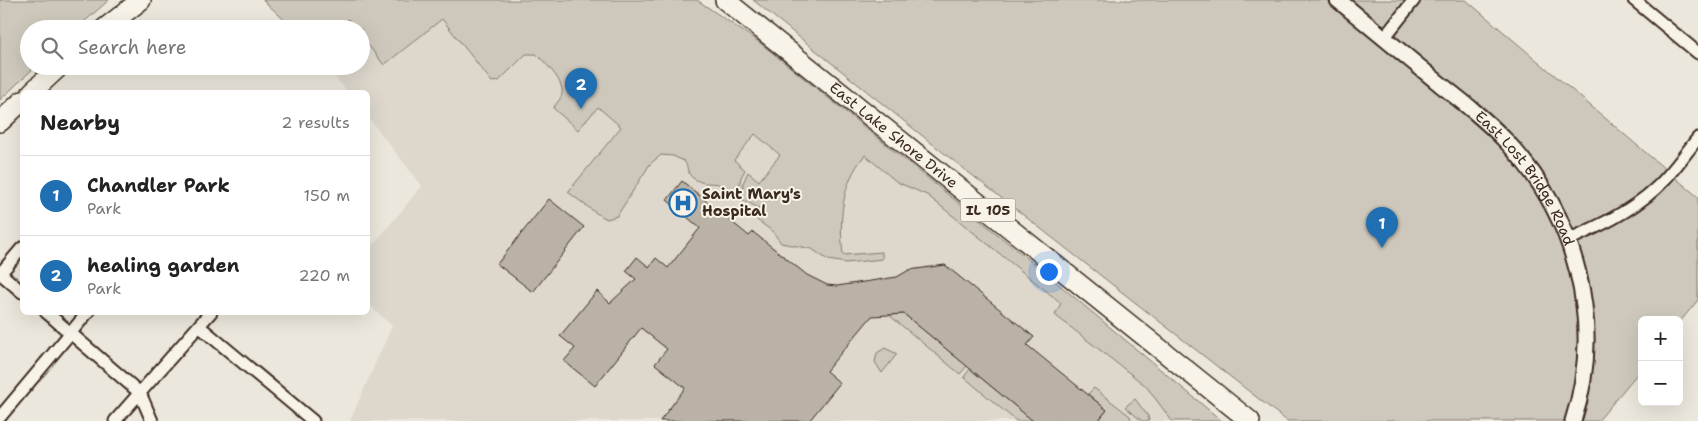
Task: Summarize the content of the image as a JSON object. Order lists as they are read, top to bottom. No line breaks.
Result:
{"streets":{"main road":["East Lake Shore Drive","IL 105"],"street":["East Lost Bridge Road"]},"places":{"hospital":["Saint Mary's Hospital"]},"page":{"search":"Search here","pins":["2","1"],"heading":["Nearby","2 results"],"list":[{"mark":"1","name":"Chandler Park","note":"Park","value":"150 m"},{"mark":"2","name":"healing garden","note":"Park","value":"220 m"}],"map_buttons":["+","−"]}}
